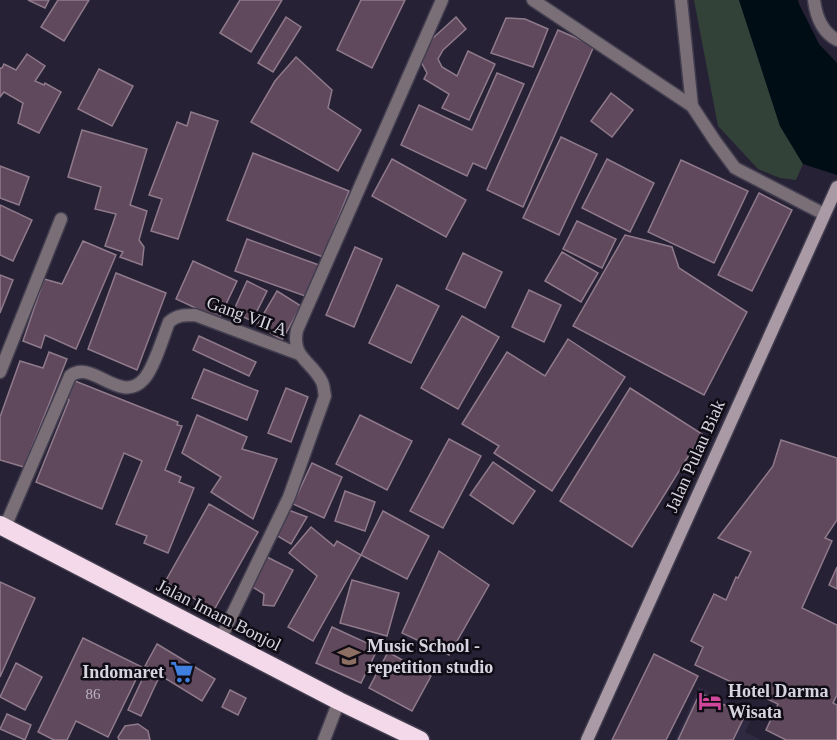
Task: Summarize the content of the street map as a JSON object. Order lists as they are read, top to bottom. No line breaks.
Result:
{"streets":{"highway":["Jalan Imam Bonjol"],"street":["Gang VII A","Jalan Pulau Biak"]},"crossings":[["Gang VII A","Jalan Imam Bonjol"]],"places":{"school or university":["Music School - repetition studio"],"supermarket":["Indomaret"],"hotel":["Hotel Darma Wisata"]},"house_numbers":["86"]}
